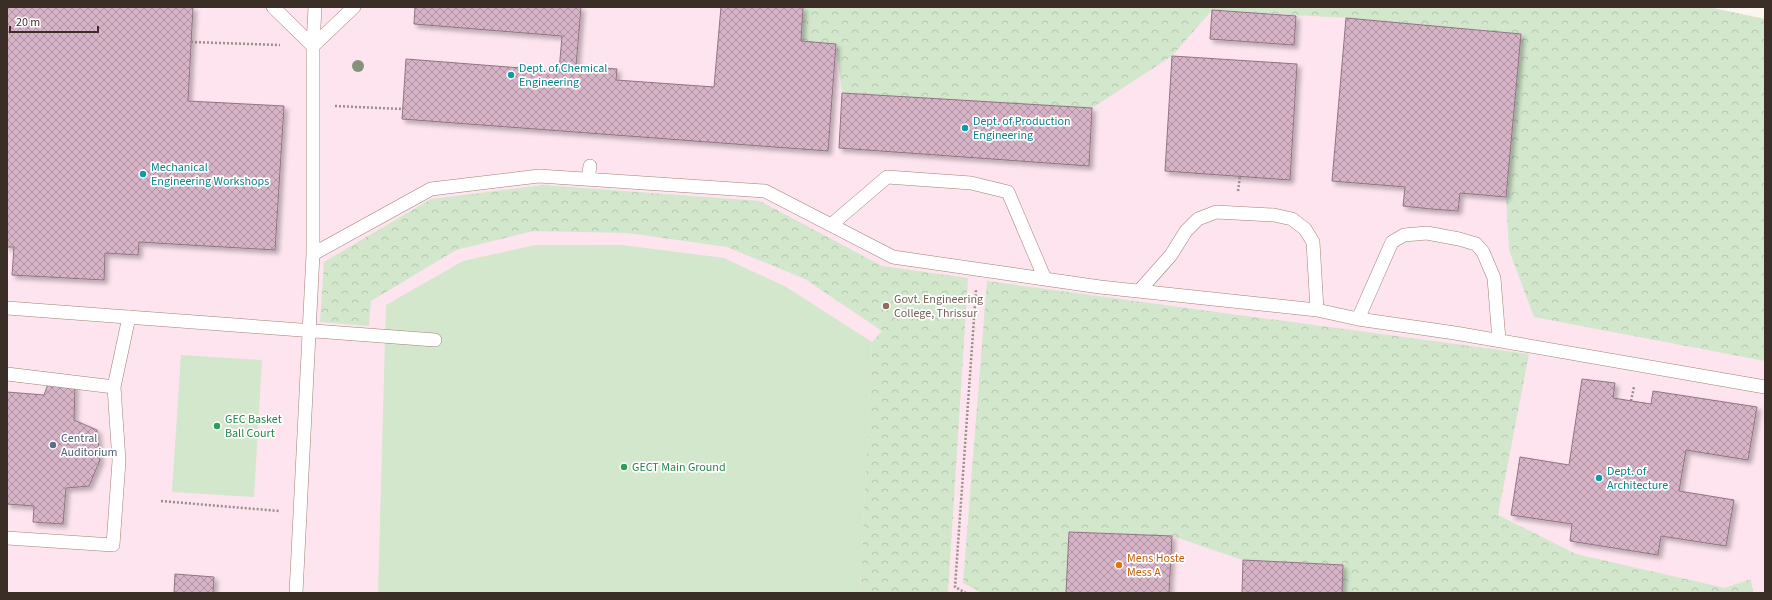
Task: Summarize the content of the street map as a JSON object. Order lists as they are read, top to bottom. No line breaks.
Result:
{"places":["Dept. of Chemical Engineering","Dept. of Production Engineering","Mechanical Engineering Workshops","Govt. Engineering College, Thrissur","GEC Basket Ball Court","Central Auditorium","GECT Main Ground","Dept. of Architecture","Mens Hoste Mess A"],"scale_bar":"20 m"}
